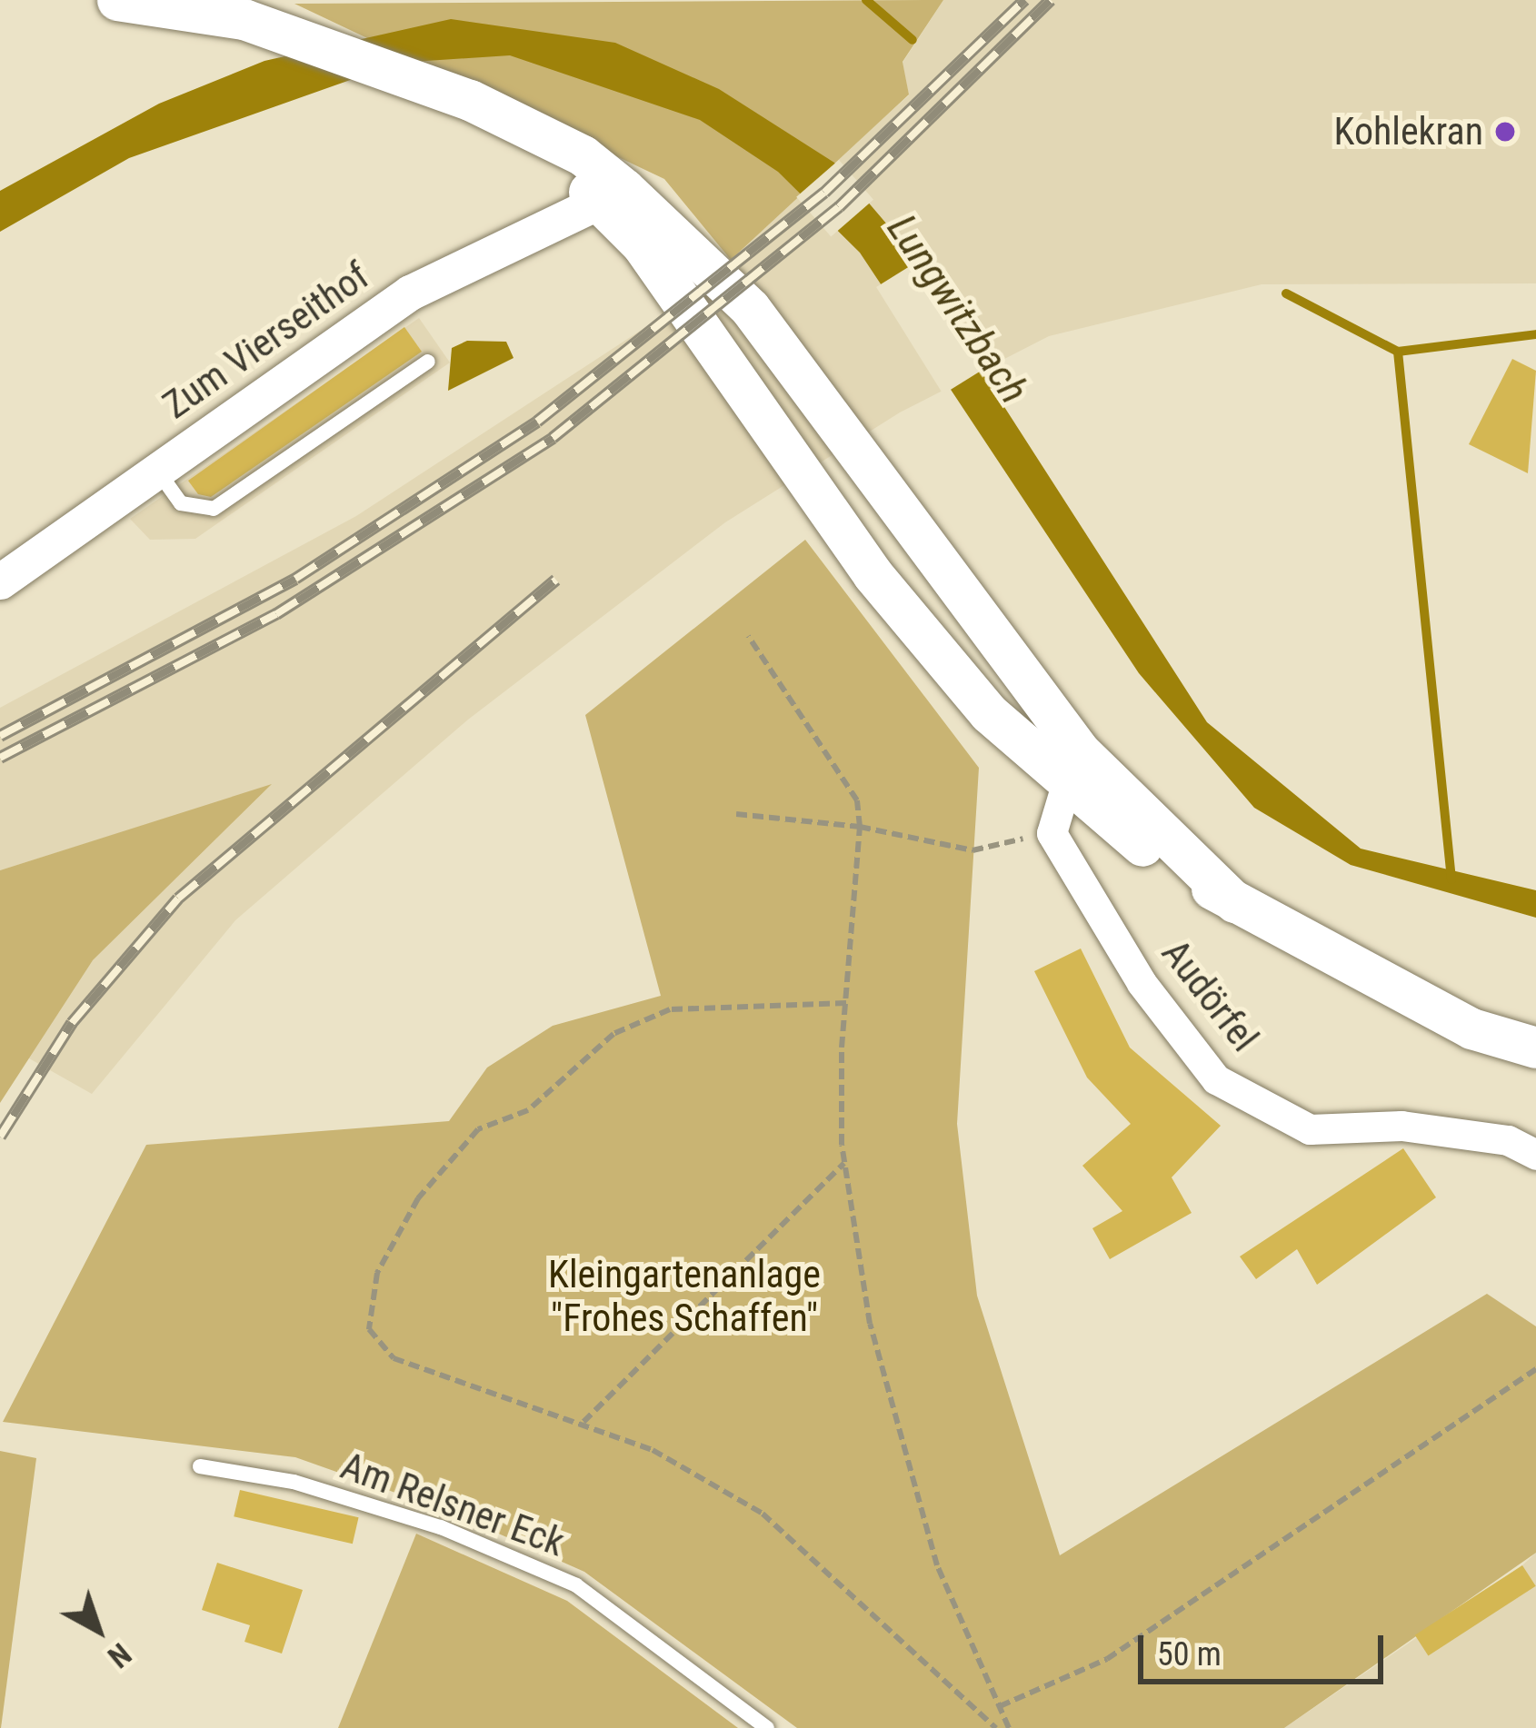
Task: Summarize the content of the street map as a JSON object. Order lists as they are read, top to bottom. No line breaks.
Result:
{"streets":{"street":["Zum Vierseithof","Audörfel"],"lane":["Am Relsner Eck"]},"water":["Lungwitzbach"],"parks":["Kleingartenanlage \"Frohes Schaffen\""],"places":["Kohlekran"],"scale_bar":"50 m","north":"bottom right"}
